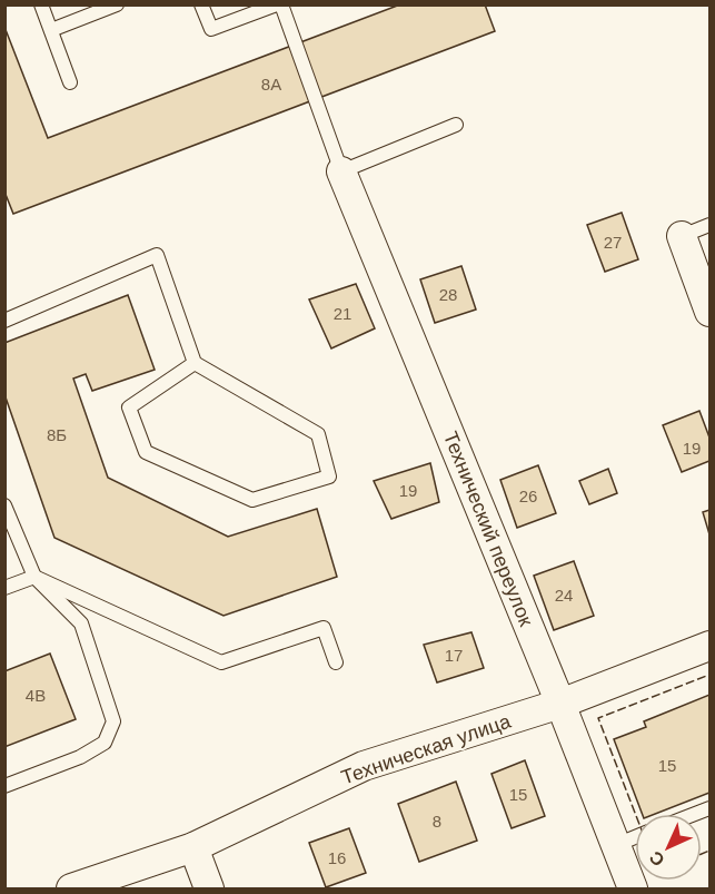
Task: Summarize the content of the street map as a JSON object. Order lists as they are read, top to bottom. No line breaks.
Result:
{"streets":{"street":["Технический переулок","Техническая улица"]},"crossings":[["Технический переулок","Техническая улица"]],"house_numbers":["8А","27","28","21","8Б","19","19","26","24","17","4В","15","15","8","16"],"north":"bottom left"}
